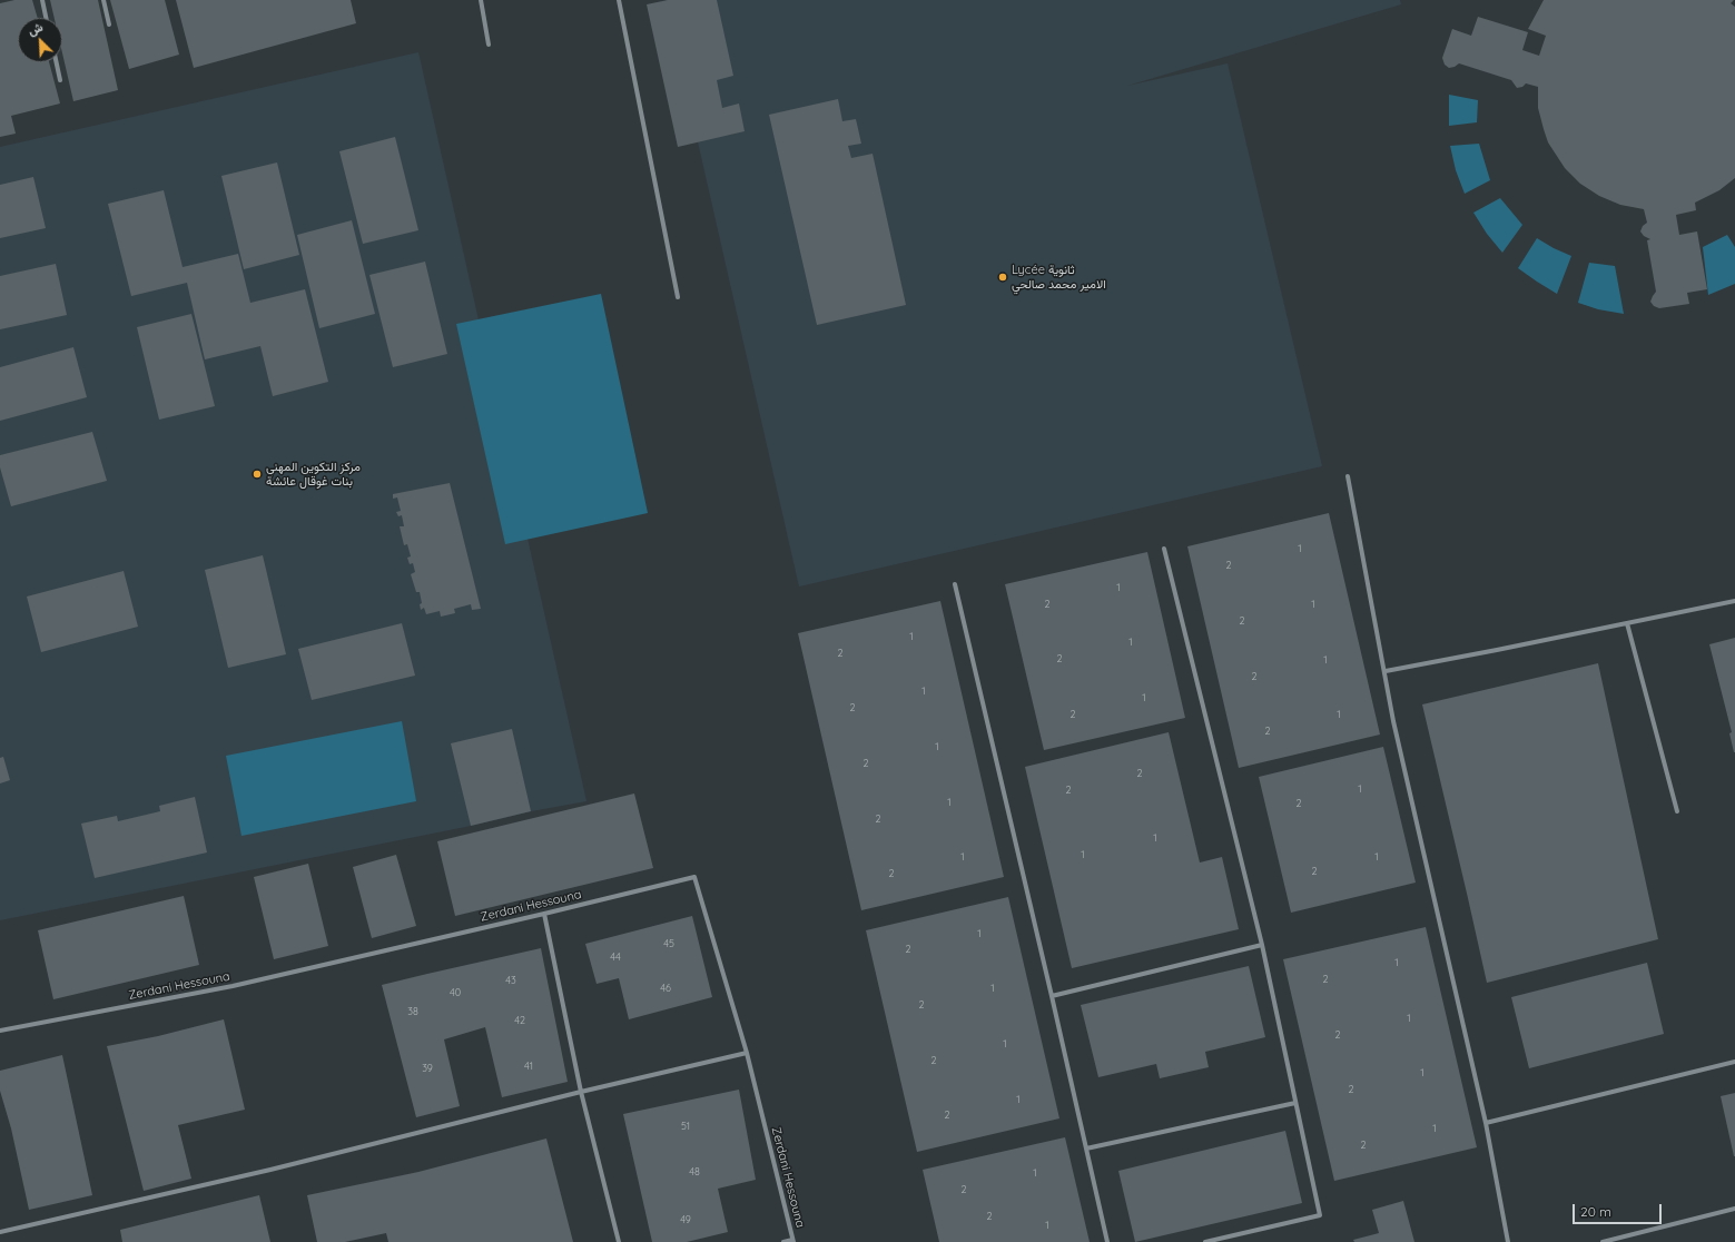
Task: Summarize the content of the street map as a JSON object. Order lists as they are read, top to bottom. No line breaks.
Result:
{"streets":{"street":["Zerdani Hessouna"]},"places":["Lycée ثانوية الامير محمد صالحي","مركز التكوين المهني بنات غوقال عائشة"],"house_numbers":["1","2","1","2","1","2","1","1","2","2","1","2","1","1","2","2","1","2","1","2","2","1","2","1","2","2","1","1","1","1","2","2","1","45","2","44","1","2","43","46","1","40","2","38","1","42","2","1","2","41","39","1","2","1","2","51","1","2","48","1","2","2","49","1"],"scale_bar":"20 m","north":"top left"}
